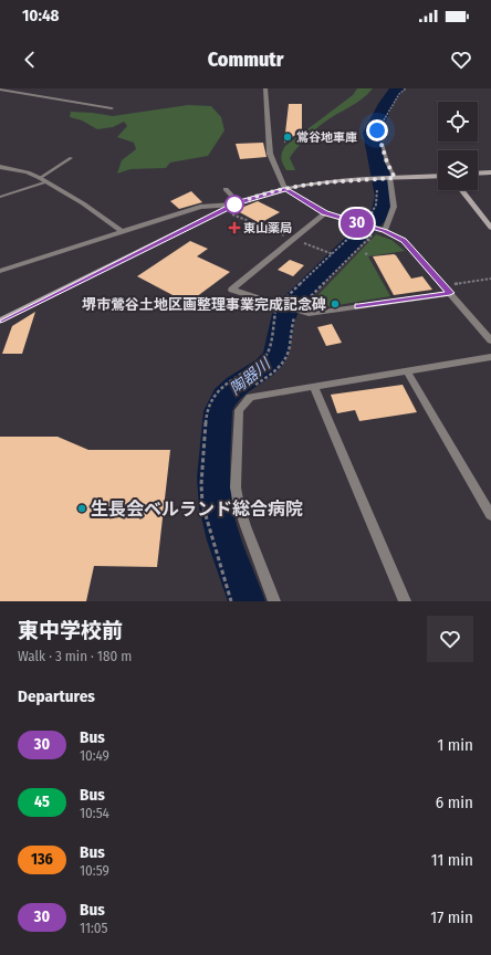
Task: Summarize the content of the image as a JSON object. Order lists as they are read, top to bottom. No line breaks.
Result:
{"water":["陶器川"],"places":{"other":["鴬谷地車庫","堺市鶯谷土地区画整理事業完成記念碑","生長会ベルランド総合病院"],"health":["東山薬局"]},"lines":["bus line 30"],"page":{"status":"10:48","header":"Commutr","on_map":"30","heading":[["東中学校前","Walk · 3 min · 180 m"],"Departures"],"list":[{"mark":"30","name":"Bus","note":"10:49","value":"1 min"},{"mark":"45","name":"Bus","note":"10:54","value":"6 min"},{"mark":"136","name":"Bus","note":"10:59","value":"11 min"},{"mark":"30","name":"Bus","note":"11:05","value":"17 min"}]}}
